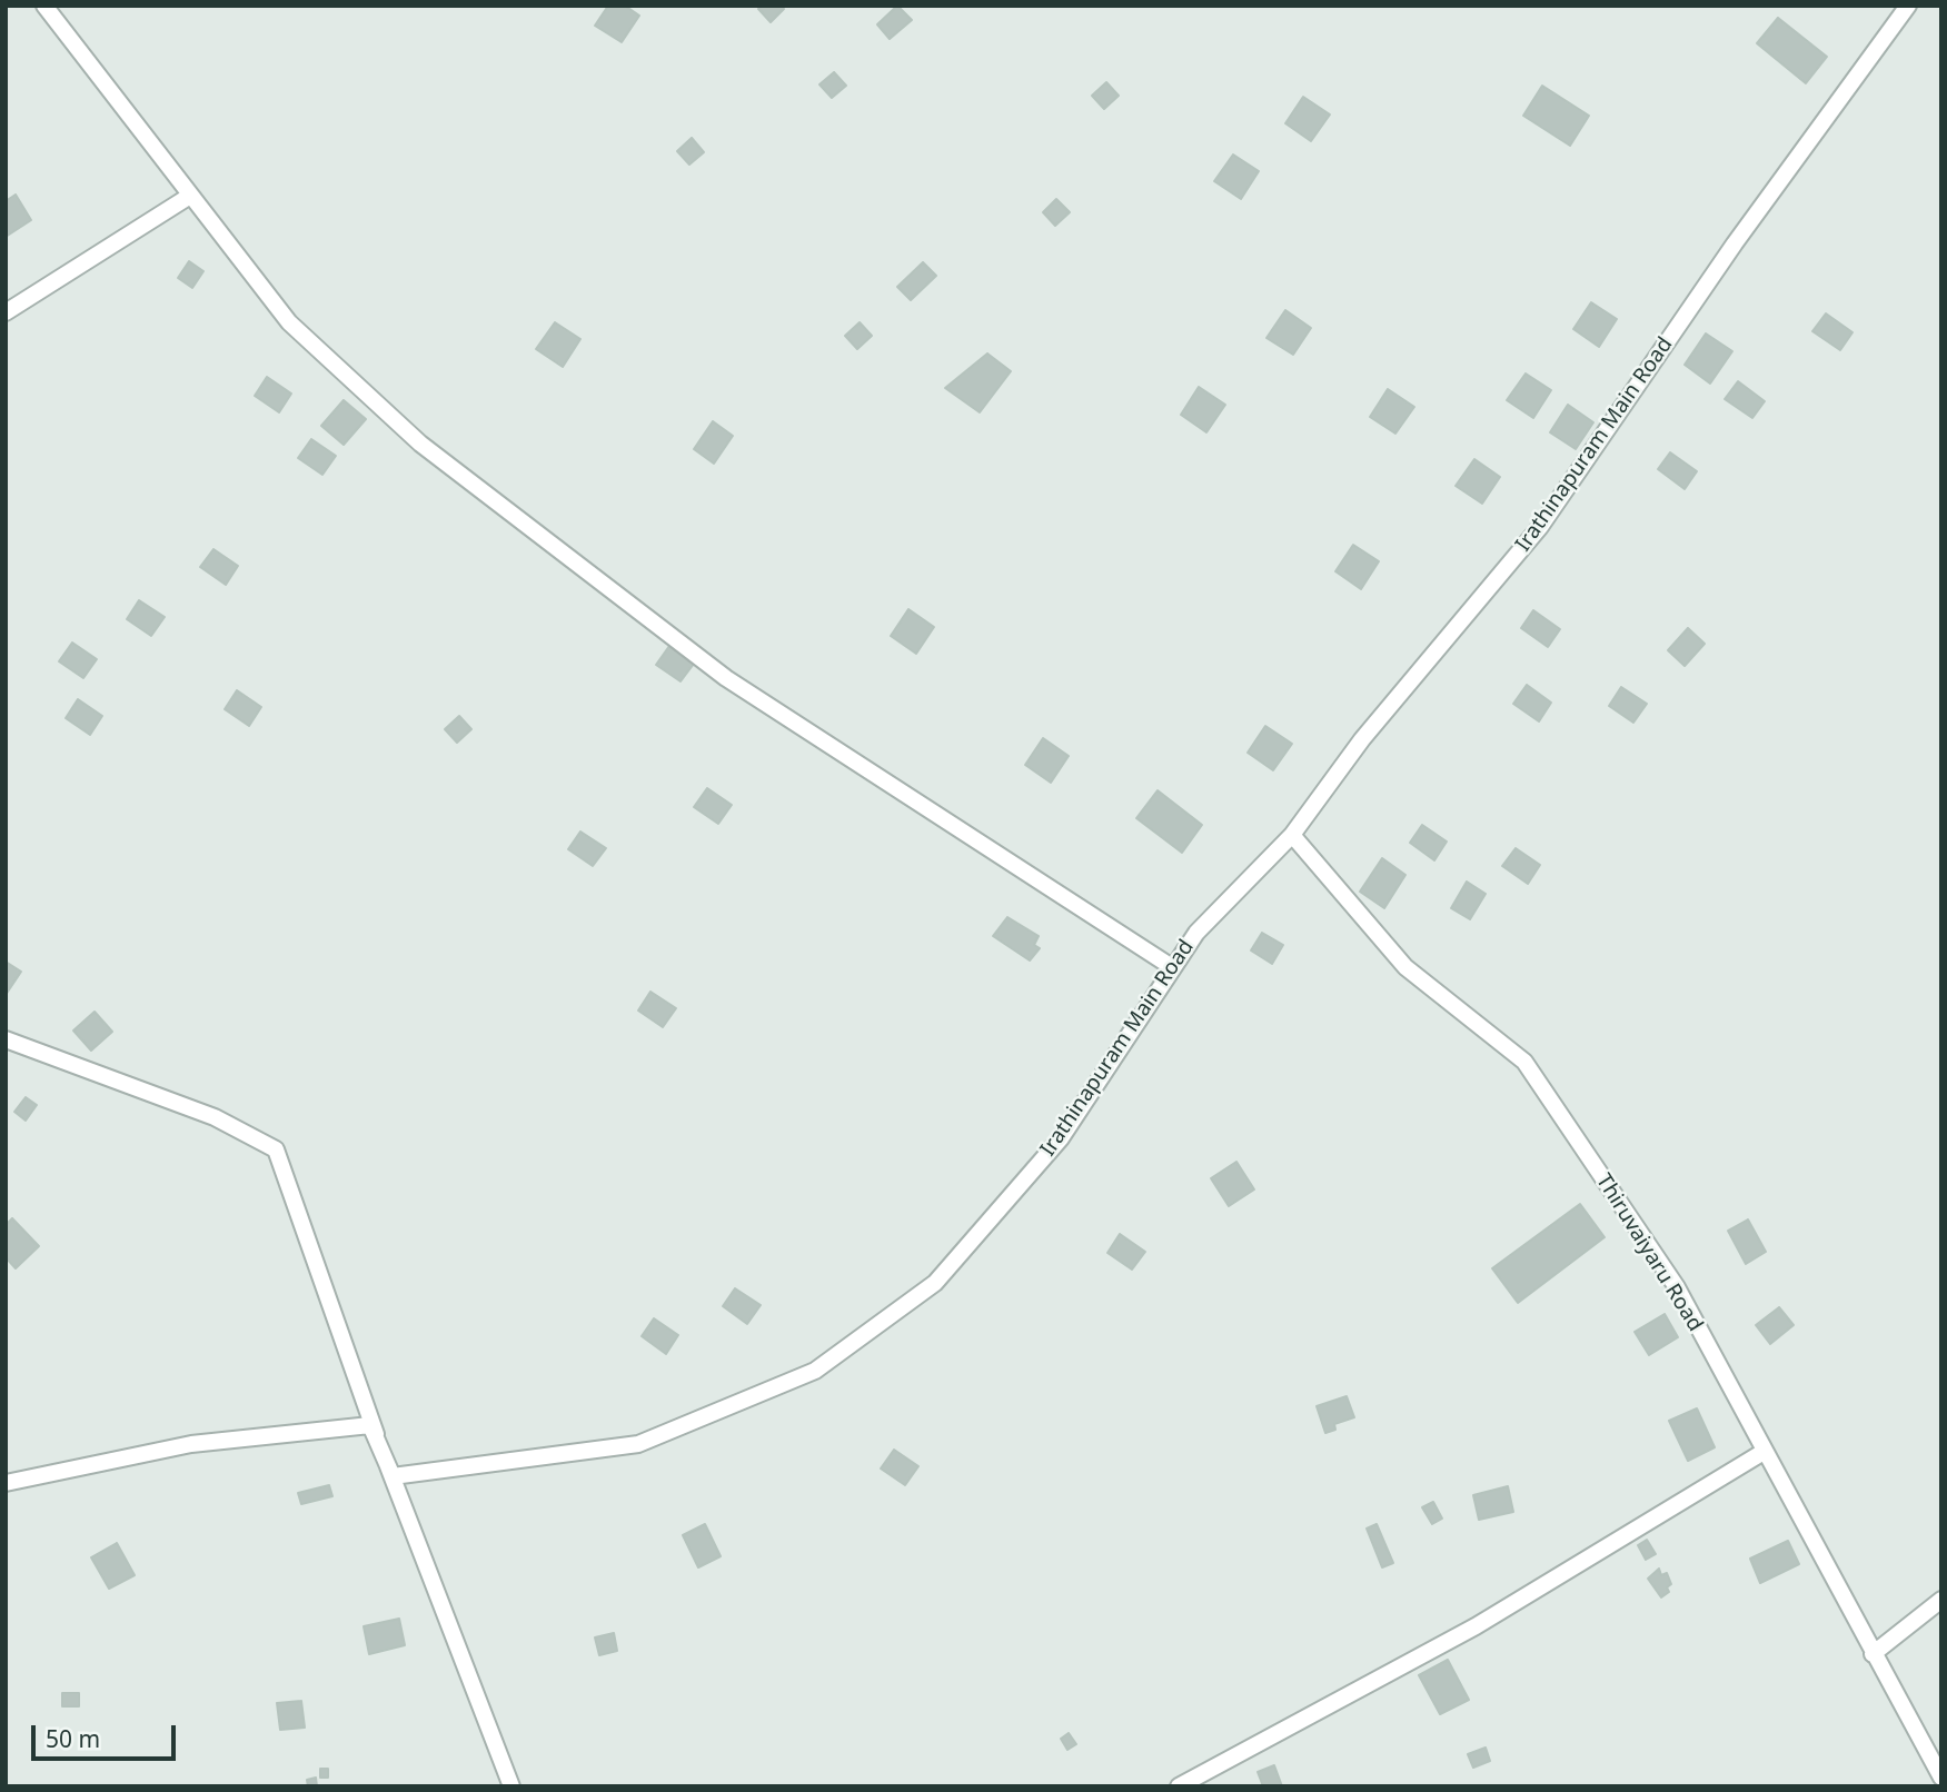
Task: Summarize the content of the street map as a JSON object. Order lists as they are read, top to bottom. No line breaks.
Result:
{"streets":{"street":["Irathinapuram Main Road","Thiruvaiyaru Road"]},"crossings":[["Irathinapuram Main Road","Thiruvaiyaru Road"]],"scale_bar":"50 m"}
